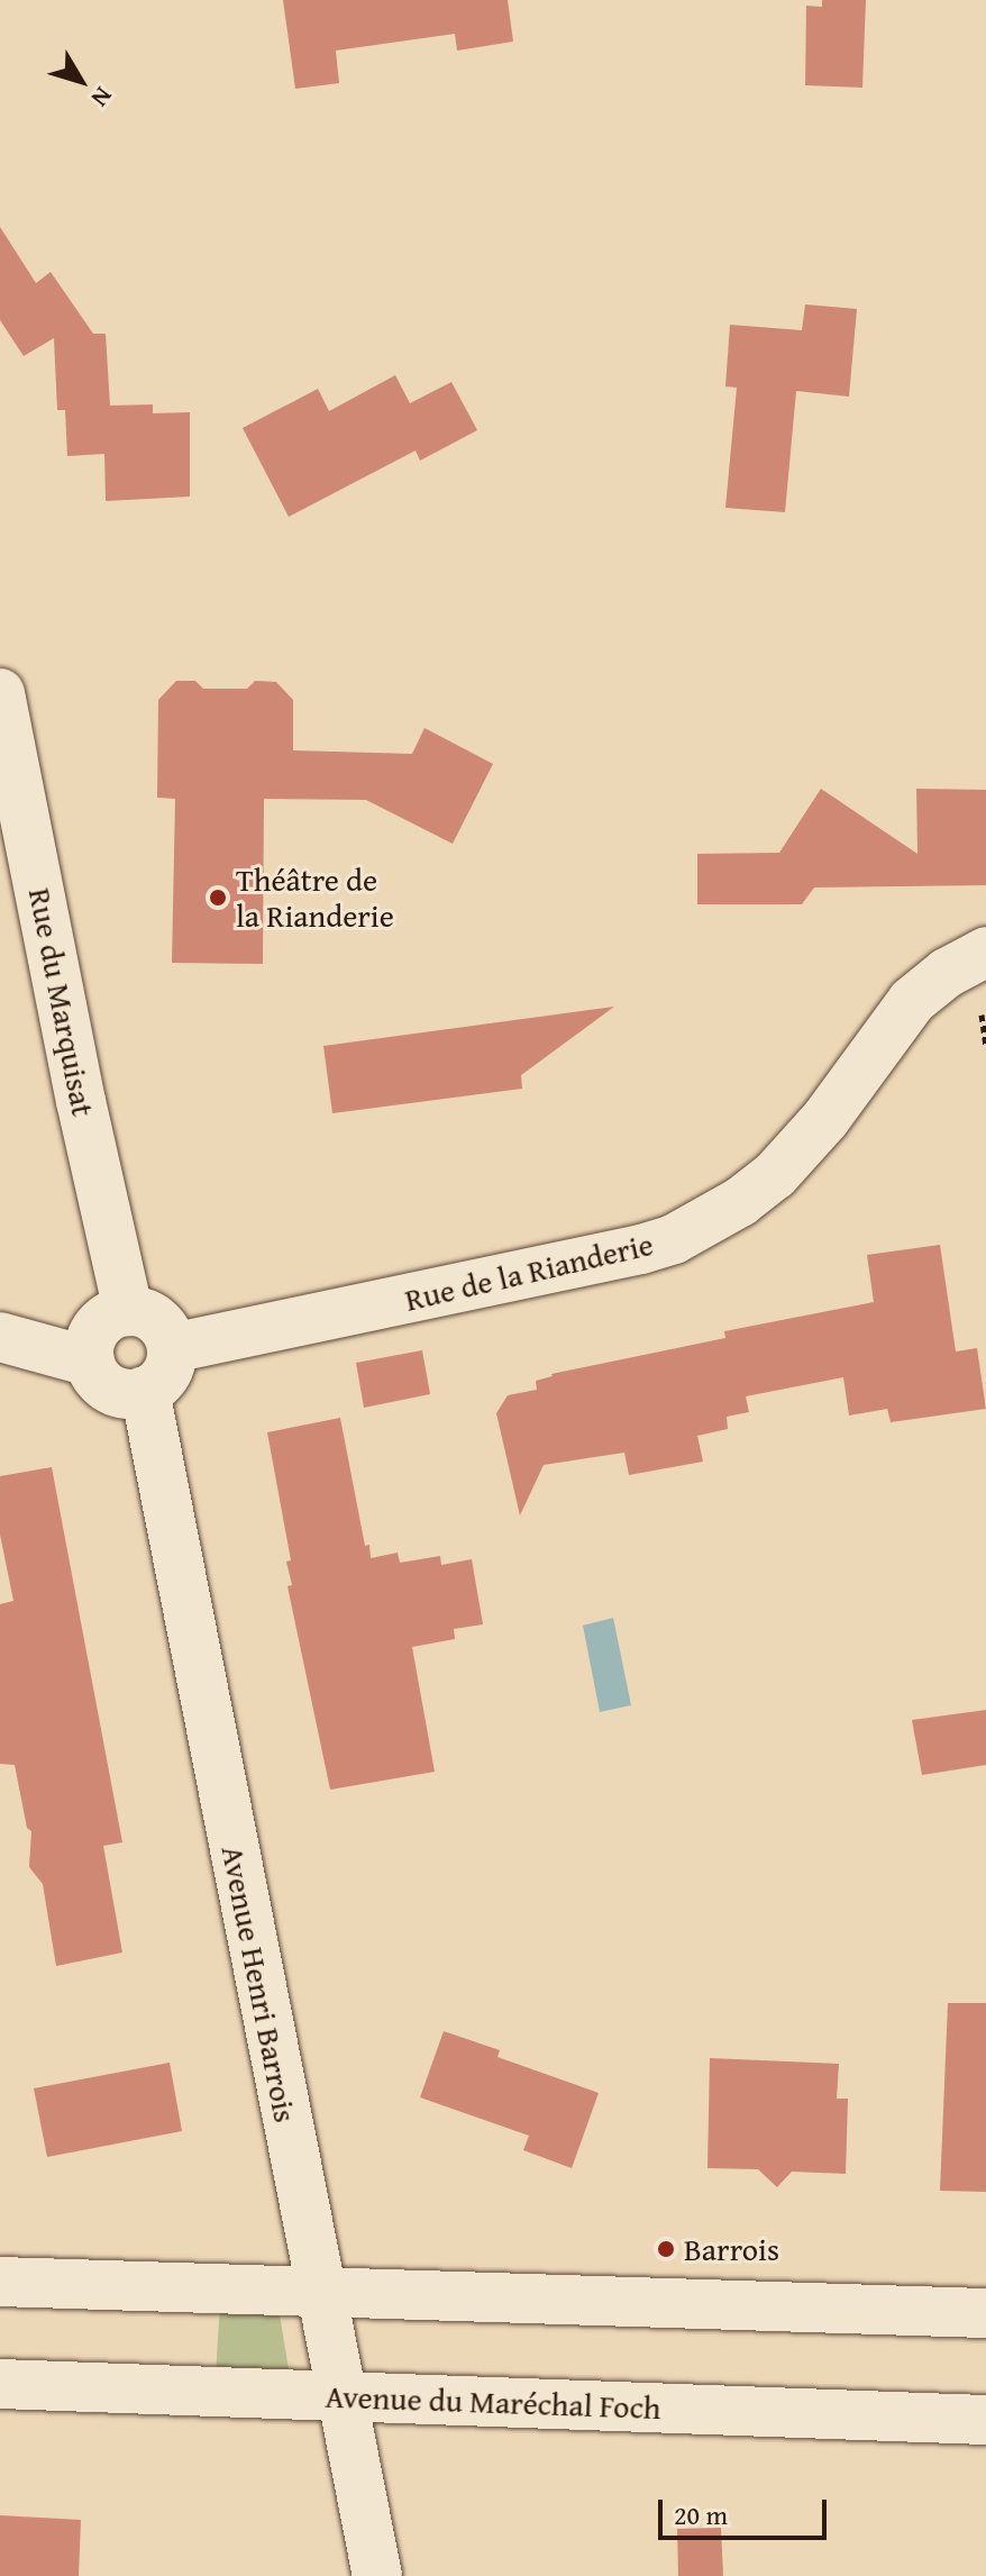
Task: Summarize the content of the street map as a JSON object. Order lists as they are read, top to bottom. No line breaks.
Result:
{"streets":{"street":["Rue du Marquisat","Rue de la Rianderie","Avenue Henri Barrois","Avenue du Maréchal Foch"]},"crossings":[["Rue du Marquisat","Rue de la Rianderie"],["Rue du Marquisat","Avenue Henri Barrois"],["Rue de la Rianderie","Avenue Henri Barrois"],["Avenue Henri Barrois","Avenue du Maréchal Foch"]],"places":["Théâtre de la Rianderie","Barrois"],"scale_bar":"20 m","north":"bottom right"}
